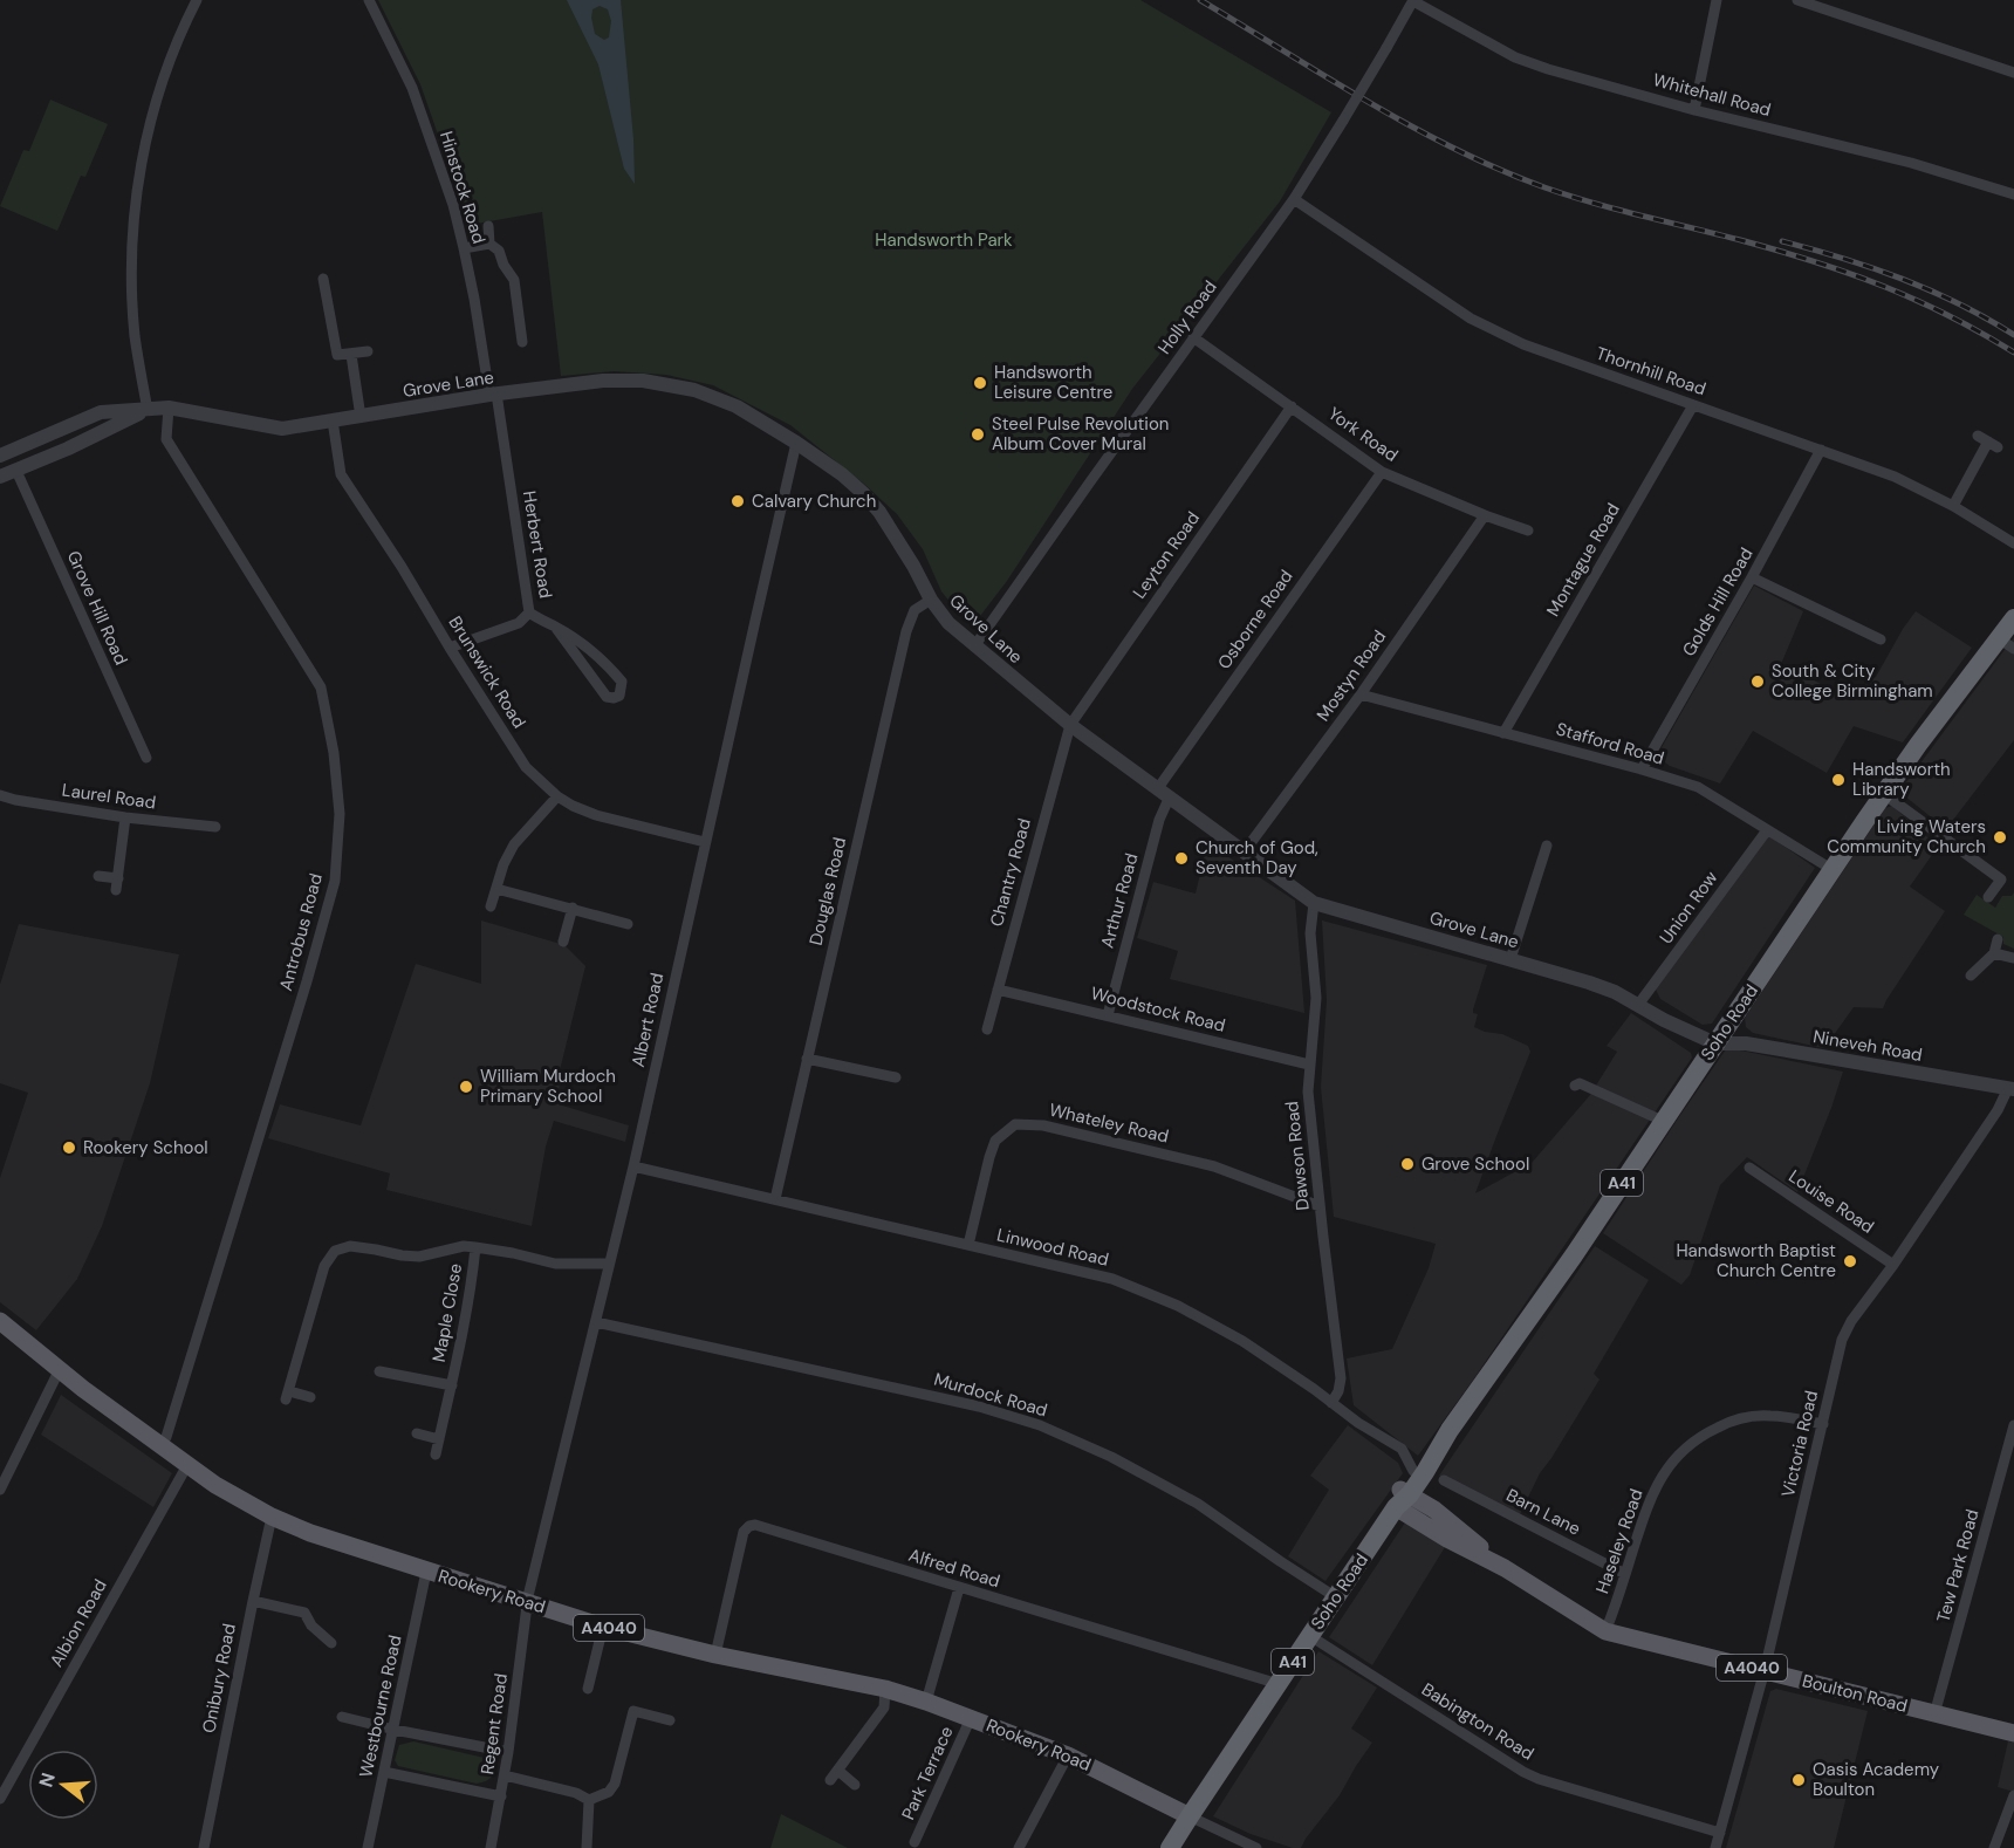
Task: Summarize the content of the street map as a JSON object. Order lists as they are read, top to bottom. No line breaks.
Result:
{"streets":{"highway":["Soho Road","A41"],"main road":["Rookery Road","A4040","Boulton Road"],"street":["Whitehall Road","Hinstock Road","Holly Road","Thornhill Road","Grove Lane","York Road","Herbert Road","Leyton Road","Montague Road","Golds Hill Road","Grove Hill Road","Osborne Road","Brunswick Road","Mostyn Road","Stafford Road","Laurel Road","Chantry Road","Douglas Road","Arthur Road","Union Row","Antrobus Road","Woodstock Road","Albert Road","Nineveh Road","Whateley Road","Dawson Road","Louise Road","Linwood Road","Maple Close","Murdock Road","Victoria Road","Barn Lane","Haseley Road","Tew Park Road","Alfred Road","Albion Road","Onibury Road","Westbourne Road","Babington Road","Regent Road","Park Terrace"]},"crossings":[["Whitehall Road","Holly Road"],["Hinstock Road","Grove Lane"],["Hinstock Road","Herbert Road"],["Holly Road","Thornhill Road"],["Holly Road","Grove Lane"],["Holly Road","York Road"],["Thornhill Road","Montague Road"],["Thornhill Road","Golds Hill Road"],["Grove Lane","Herbert Road"],["Grove Lane","Leyton Road"],["Grove Lane","Grove Hill Road"],["Grove Lane","Osborne Road"],["Grove Lane","Brunswick Road"],["Grove Lane","Mostyn Road"],["Grove Lane","Chantry Road"],["Grove Lane","Douglas Road"],["Grove Lane","Arthur Road"],["Grove Lane","Union Row"],["Grove Lane","Antrobus Road"],["Grove Lane","Albert Road"],["Grove Lane","Soho Road"],["Grove Lane","Nineveh Road"],["Grove Lane","Dawson Road"],["York Road","Leyton Road"],["York Road","Osborne Road"],["York Road","Mostyn Road"],["Herbert Road","Brunswick Road"],["Leyton Road","Chantry Road"],["Montague Road","Stafford Road"],["Golds Hill Road","Stafford Road"],["Osborne Road","Arthur Road"],["Brunswick Road","Albert Road"],["Mostyn Road","Stafford Road"],["Stafford Road","Union Row"],["Stafford Road","Soho Road"],["Chantry Road","Woodstock Road"],["Douglas Road","Linwood Road"],["Arthur Road","Woodstock Road"],["Antrobus Road","Rookery Road"],["Woodstock Road","Dawson Road"],["Albert Road","Linwood Road"],["Albert Road","Murdock Road"],["Albert Road","Rookery Road"],["Albert Road","Regent Road"],["Soho Road","Nineveh Road"],["Soho Road","A41"],["Soho Road","Linwood Road"],["Soho Road","Murdock Road"],["Soho Road","Alfred Road"],["Soho Road","Rookery Road"],["Soho Road","Boulton Road"],["Soho Road","Babington Road"],["Nineveh Road","Victoria Road"],["Whateley Road","Dawson Road"],["Whateley Road","Linwood Road"],["Dawson Road","Linwood Road"],["A41","Rookery Road"],["Louise Road","Victoria Road"],["Victoria Road","Haseley Road"],["Victoria Road","Boulton Road"],["Victoria Road","Babington Road"],["Barn Lane","Haseley Road"],["Haseley Road","Boulton Road"],["Tew Park Road","Boulton Road"],["Alfred Road","Rookery Road"],["Rookery Road","Albion Road"],["Rookery Road","Onibury Road"],["Rookery Road","Westbourne Road"],["Rookery Road","Regent Road"],["Rookery Road","Park Terrace"]],"parks":["Handsworth Park"],"places":["Handsworth Leisure Centre","Steel Pulse Revolution Album Cover Mural","Calvary Church","South & City College Birmingham","Handsworth Library","Living Waters Community Church","Church of God, Seventh Day","William Murdoch Primary School","Rookery School","Grove School","Handsworth Baptist Church Centre","Oasis Academy Boulton"],"north":"left"}
